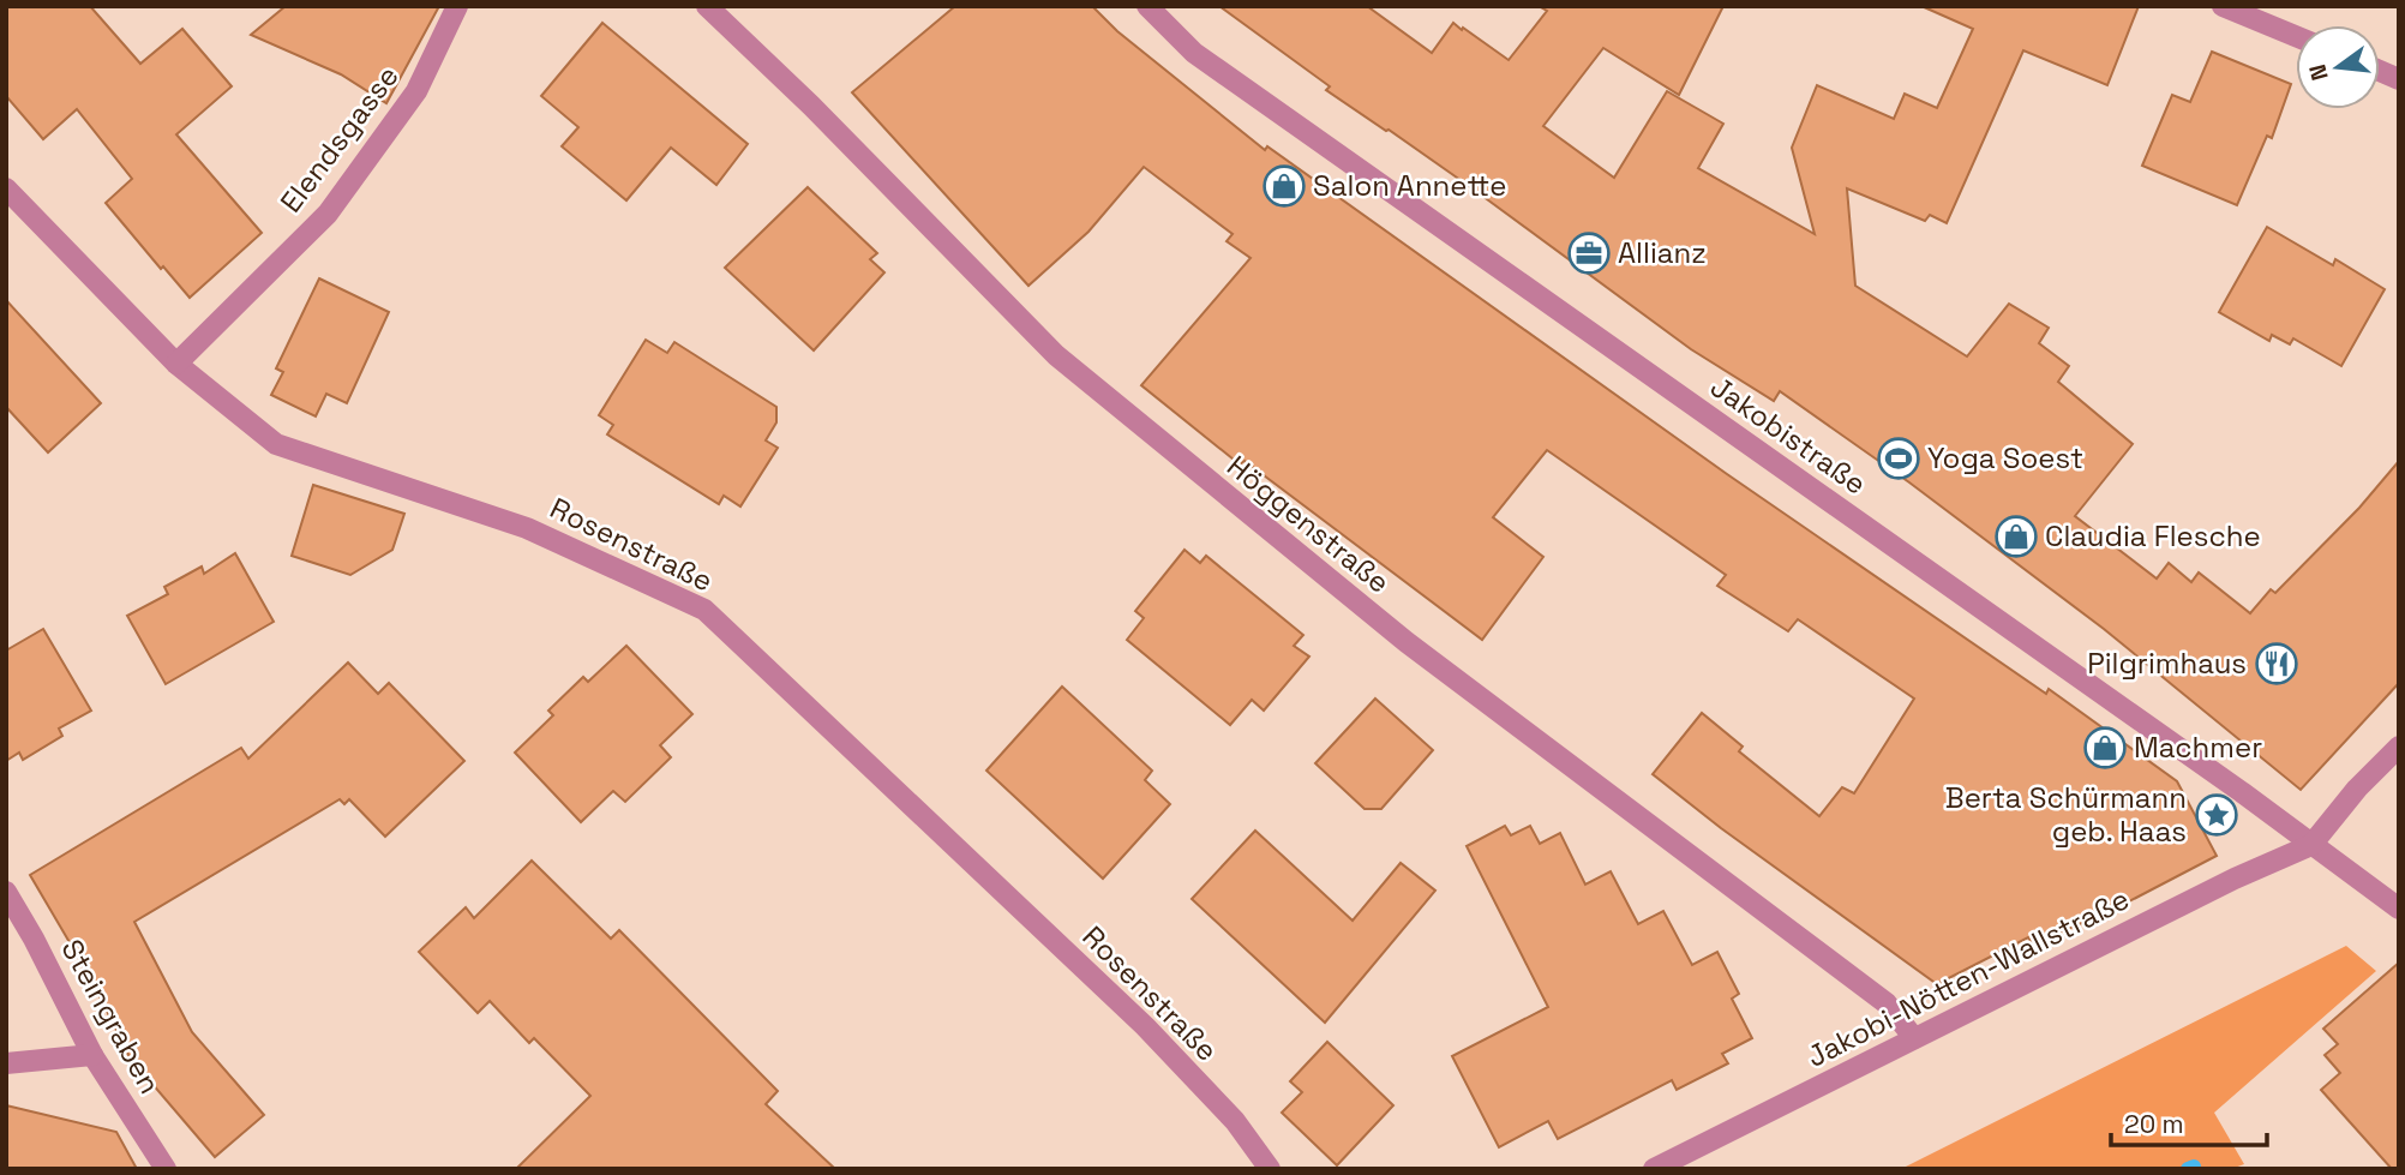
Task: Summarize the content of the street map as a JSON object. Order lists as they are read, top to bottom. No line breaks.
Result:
{"streets":{"street":["Elendsgasse","Jakobistraße","Höggenstraße","Rosenstraße","Jakobi-Nötten-Wallstraße","Steingraben"]},"crossings":[["Elendsgasse","Rosenstraße"],["Jakobistraße","Jakobi-Nötten-Wallstraße"],["Höggenstraße","Jakobi-Nötten-Wallstraße"]],"places":{"shop":["Salon Annette","Claudia Flesche","Machmer"],"office":["Allianz"],"sports":["Yoga Soest"],"restaurant":["Pilgrimhaus"],"place":["Berta Schürmann geb. Haas"]},"scale_bar":"20 m","north":"left"}
